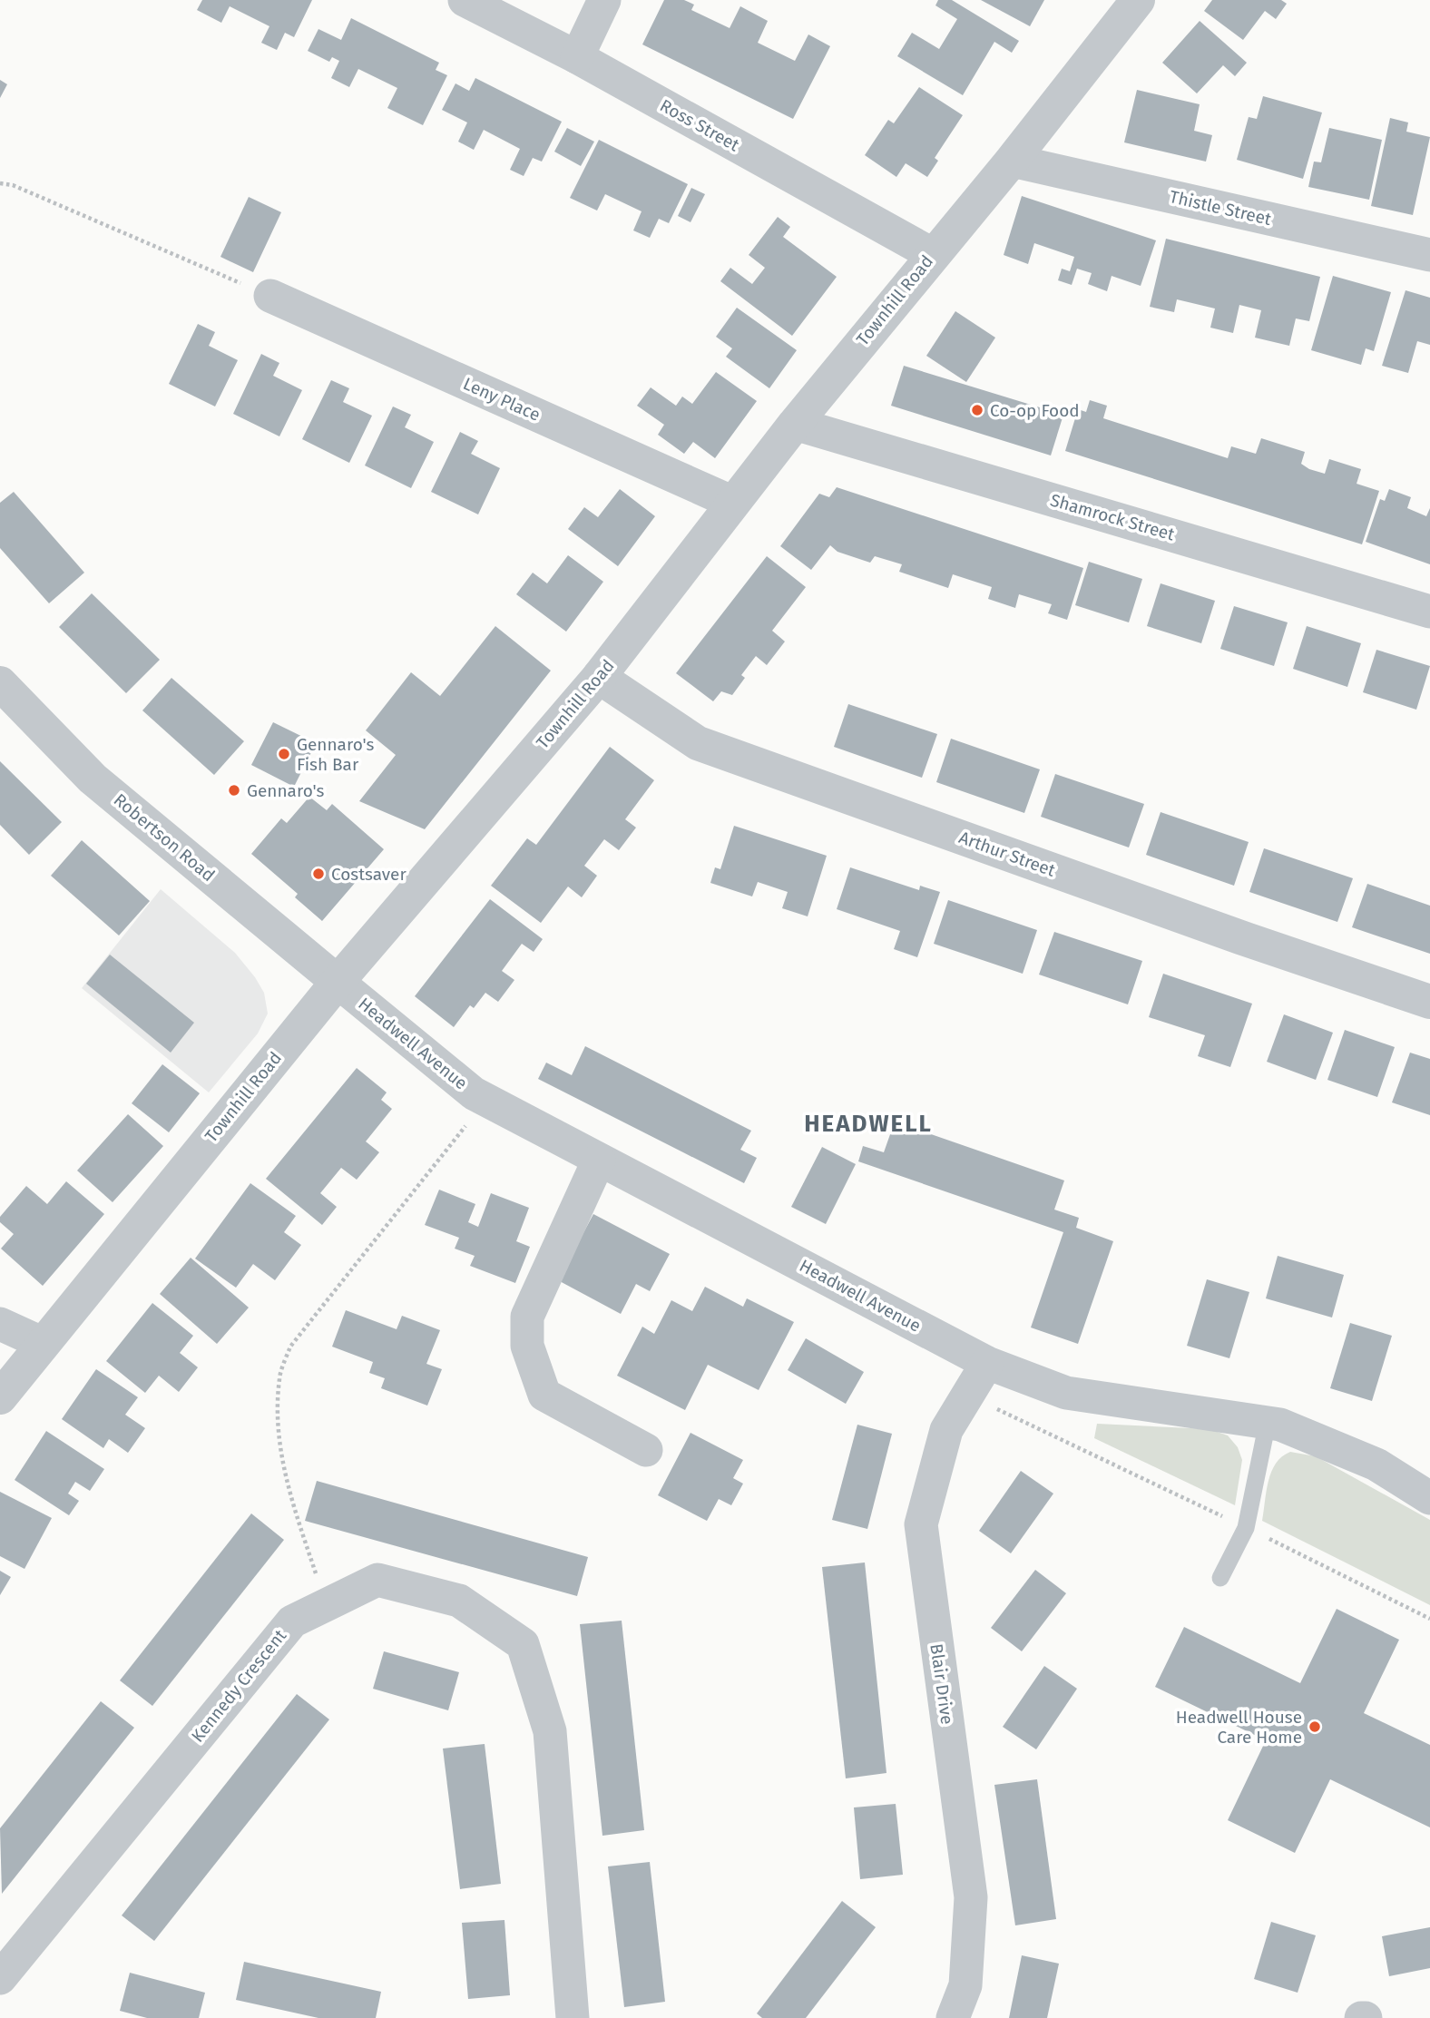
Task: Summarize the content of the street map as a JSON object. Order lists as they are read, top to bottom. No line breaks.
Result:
{"streets":{"street":["Ross Street","Thistle Street","Townhill Road","Leny Place","Shamrock Street","Robertson Road","Arthur Street","Headwell Avenue","Blair Drive","Kennedy Crescent"]},"crossings":[["Ross Street","Townhill Road"],["Thistle Street","Townhill Road"],["Townhill Road","Leny Place"],["Townhill Road","Shamrock Street"],["Townhill Road","Robertson Road"],["Townhill Road","Arthur Street"],["Townhill Road","Headwell Avenue"],["Robertson Road","Headwell Avenue"],["Headwell Avenue","Blair Drive"]],"districts":["HEADWELL"],"places":["Co-op Food","Gennaro's Fish Bar","Gennaro's","Costsaver","Headwell House Care Home"]}
